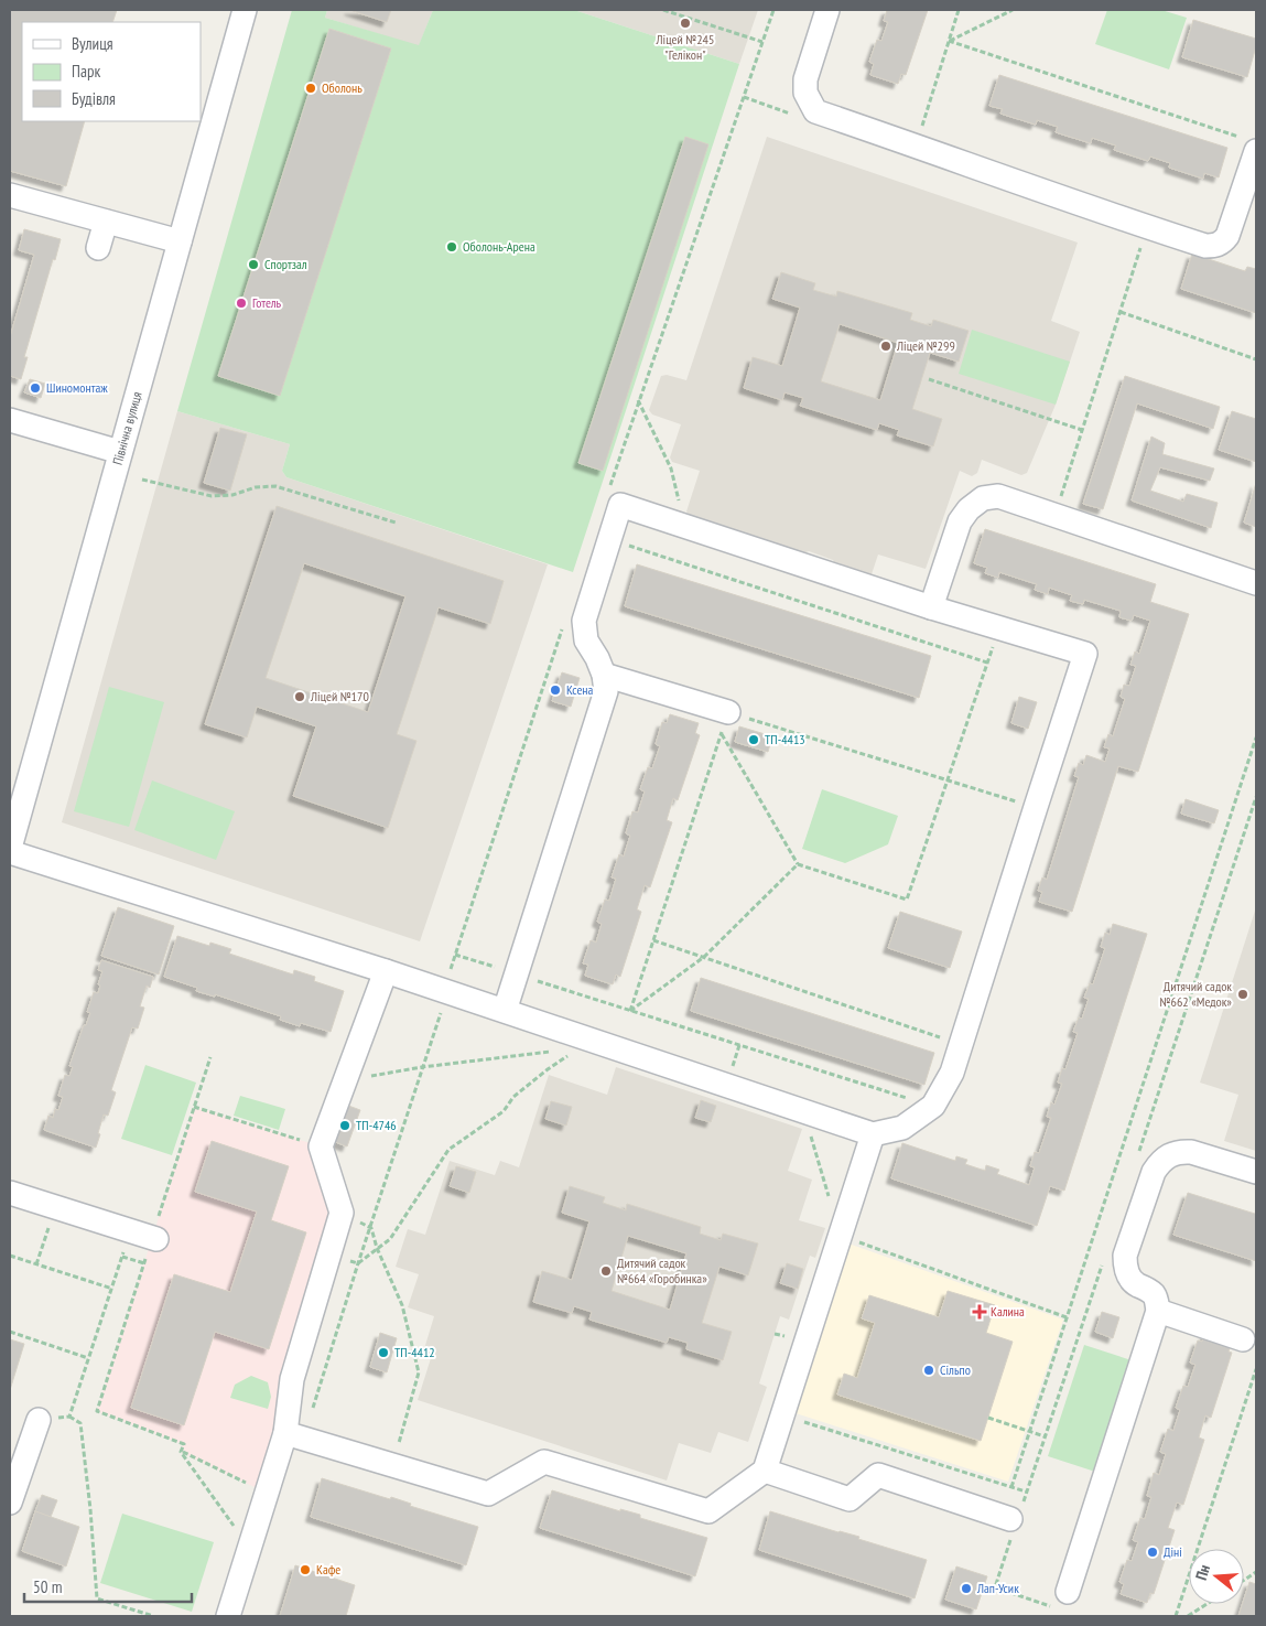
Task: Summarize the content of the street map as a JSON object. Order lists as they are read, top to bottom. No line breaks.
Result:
{"streets":{"street":["Північна вулиця"]},"places":{"other":["Ліцей №245 \"Гелікон\"","Оболонь","Оболонь-Арена","Спортзал","Готель","Ліцей №299","Шиномонтаж","Ксена","Ліцей №170","ТП-4413","Дитячий садок №662 «Медок»","ТП-4746","Дитячий садок №664 «Горобинка»","ТП-4412","Сільпо","Діні","Кафе","Лап-Усик"],"health":["Калина"]},"legend":["Вулиця","Парк","Будівля"],"scale_bar":"50 m","north":"left"}
